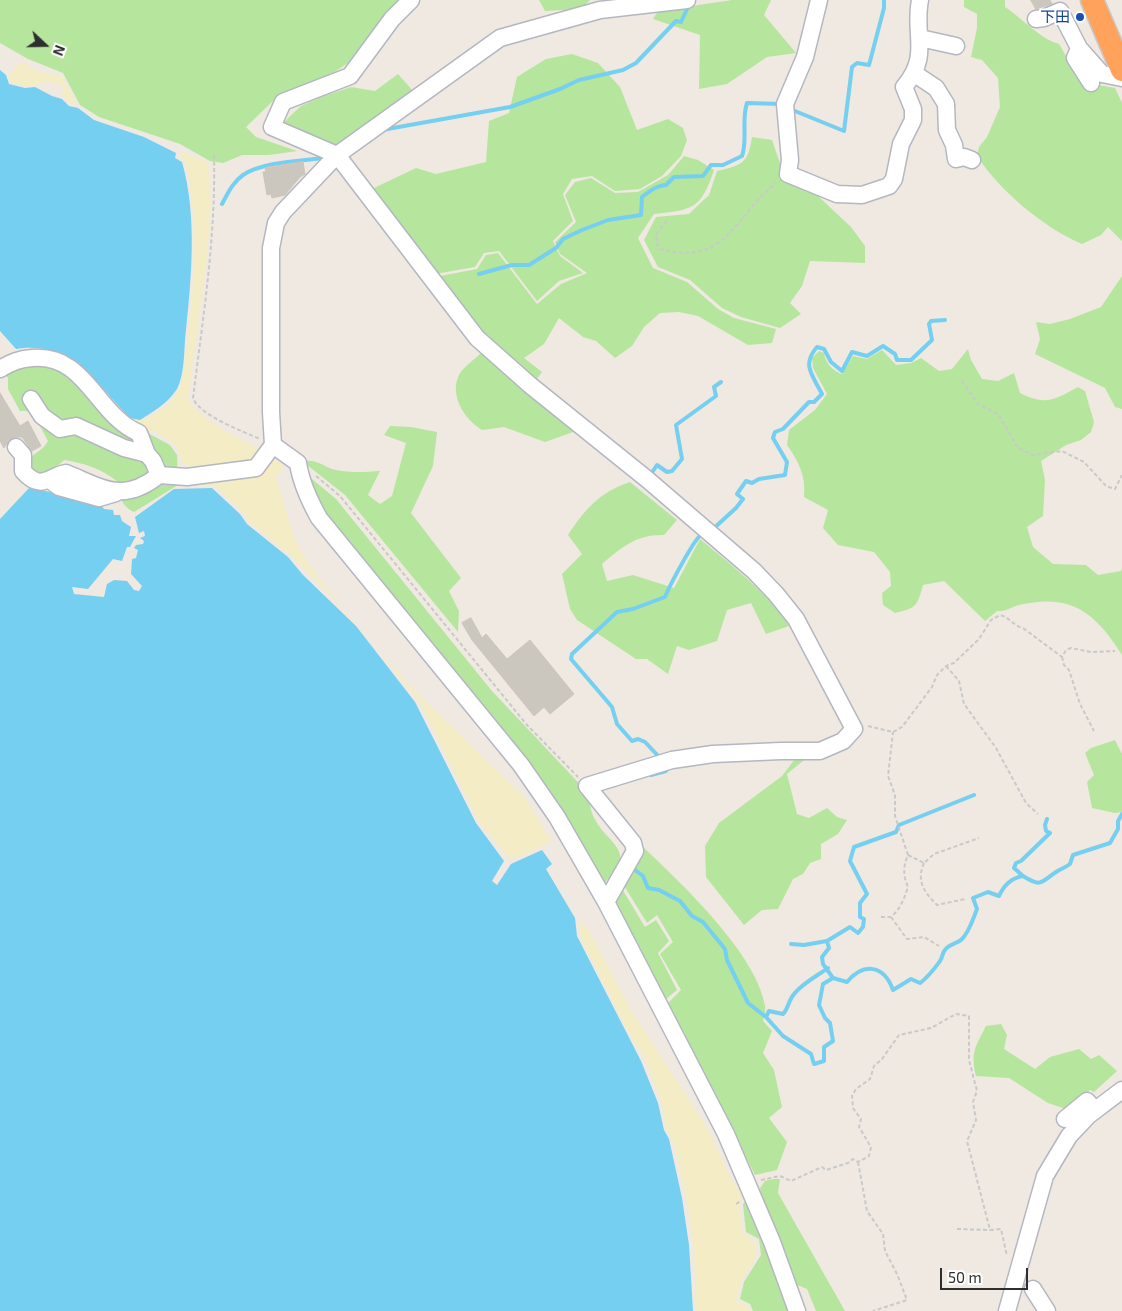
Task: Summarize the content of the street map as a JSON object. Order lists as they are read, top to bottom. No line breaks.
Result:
{"places":["下田"],"scale_bar":"50 m","north":"right"}
